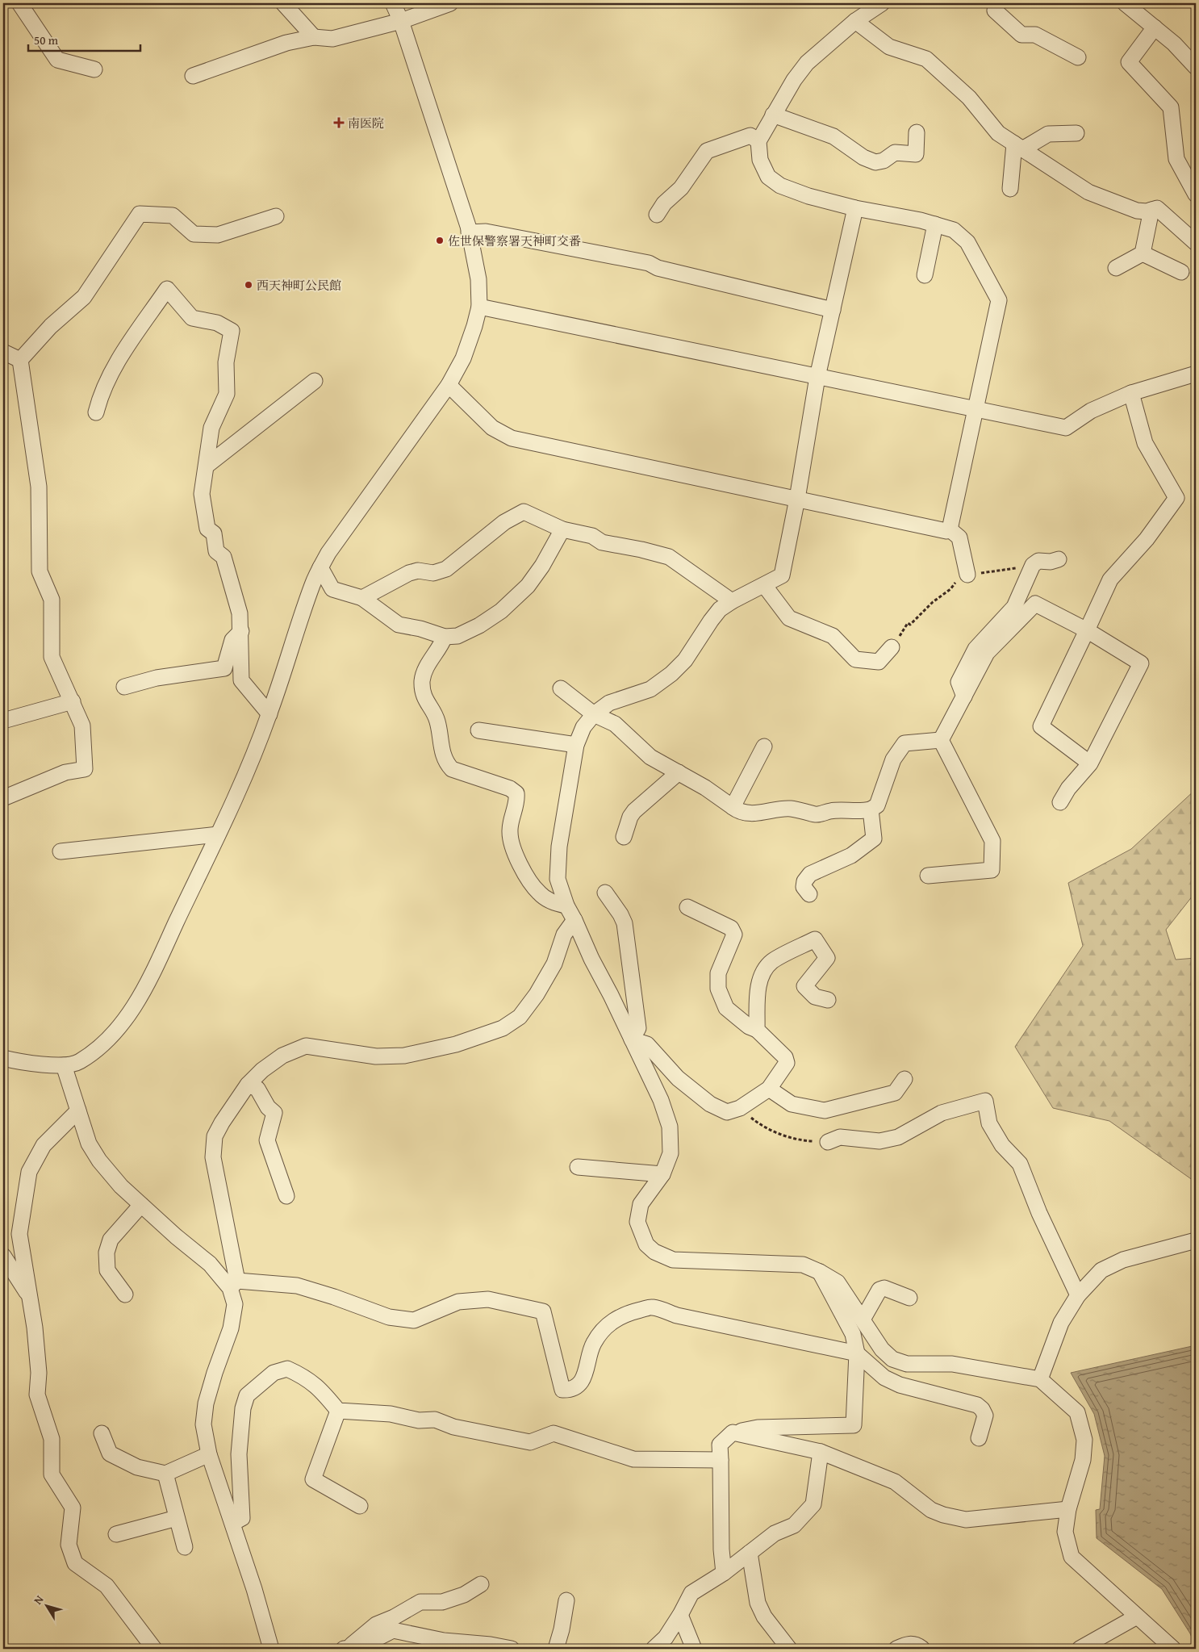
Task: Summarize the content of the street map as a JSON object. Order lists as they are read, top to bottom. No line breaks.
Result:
{"places":{"health":["南医院"],"other":["佐世保警察署天神町交番","西天神町公民館"]},"scale_bar":"50 m","north":"top left"}
